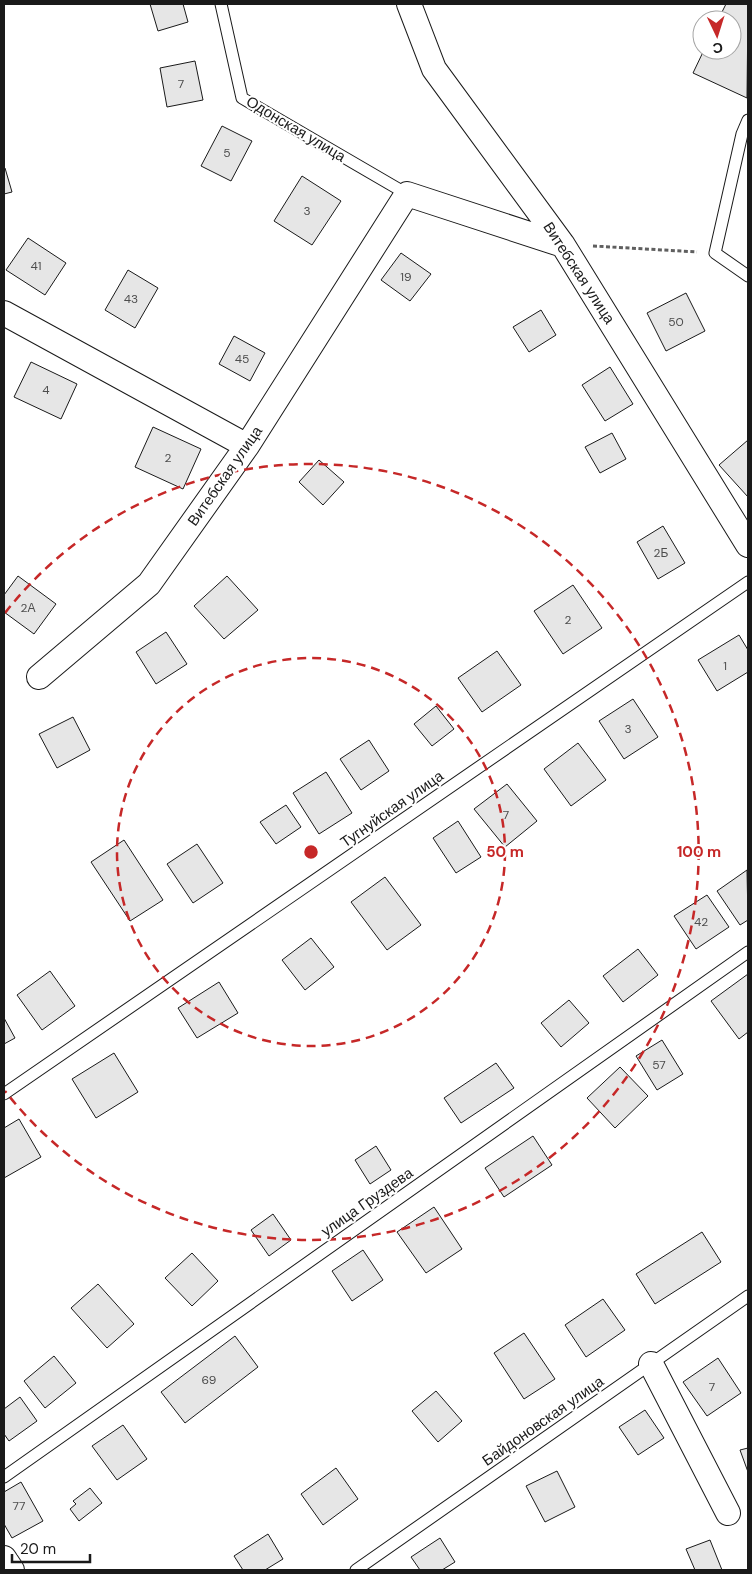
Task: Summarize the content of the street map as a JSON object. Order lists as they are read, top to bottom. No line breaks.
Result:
{"streets":{"street":["Витебская улица"],"lane":["Одонская улица","Тугнуйская улица","улица Груздева","Байдоновская улица"]},"crossings":[["Одонская улица","Витебская улица"]],"house_numbers":["7","5","3","41","19","43","50","45","4","2","2Б","2А","2","1","3","7","42","57","69","7","77"],"scale_bar":"20 m","north":"bottom","rings":["50 m","100 m"]}
